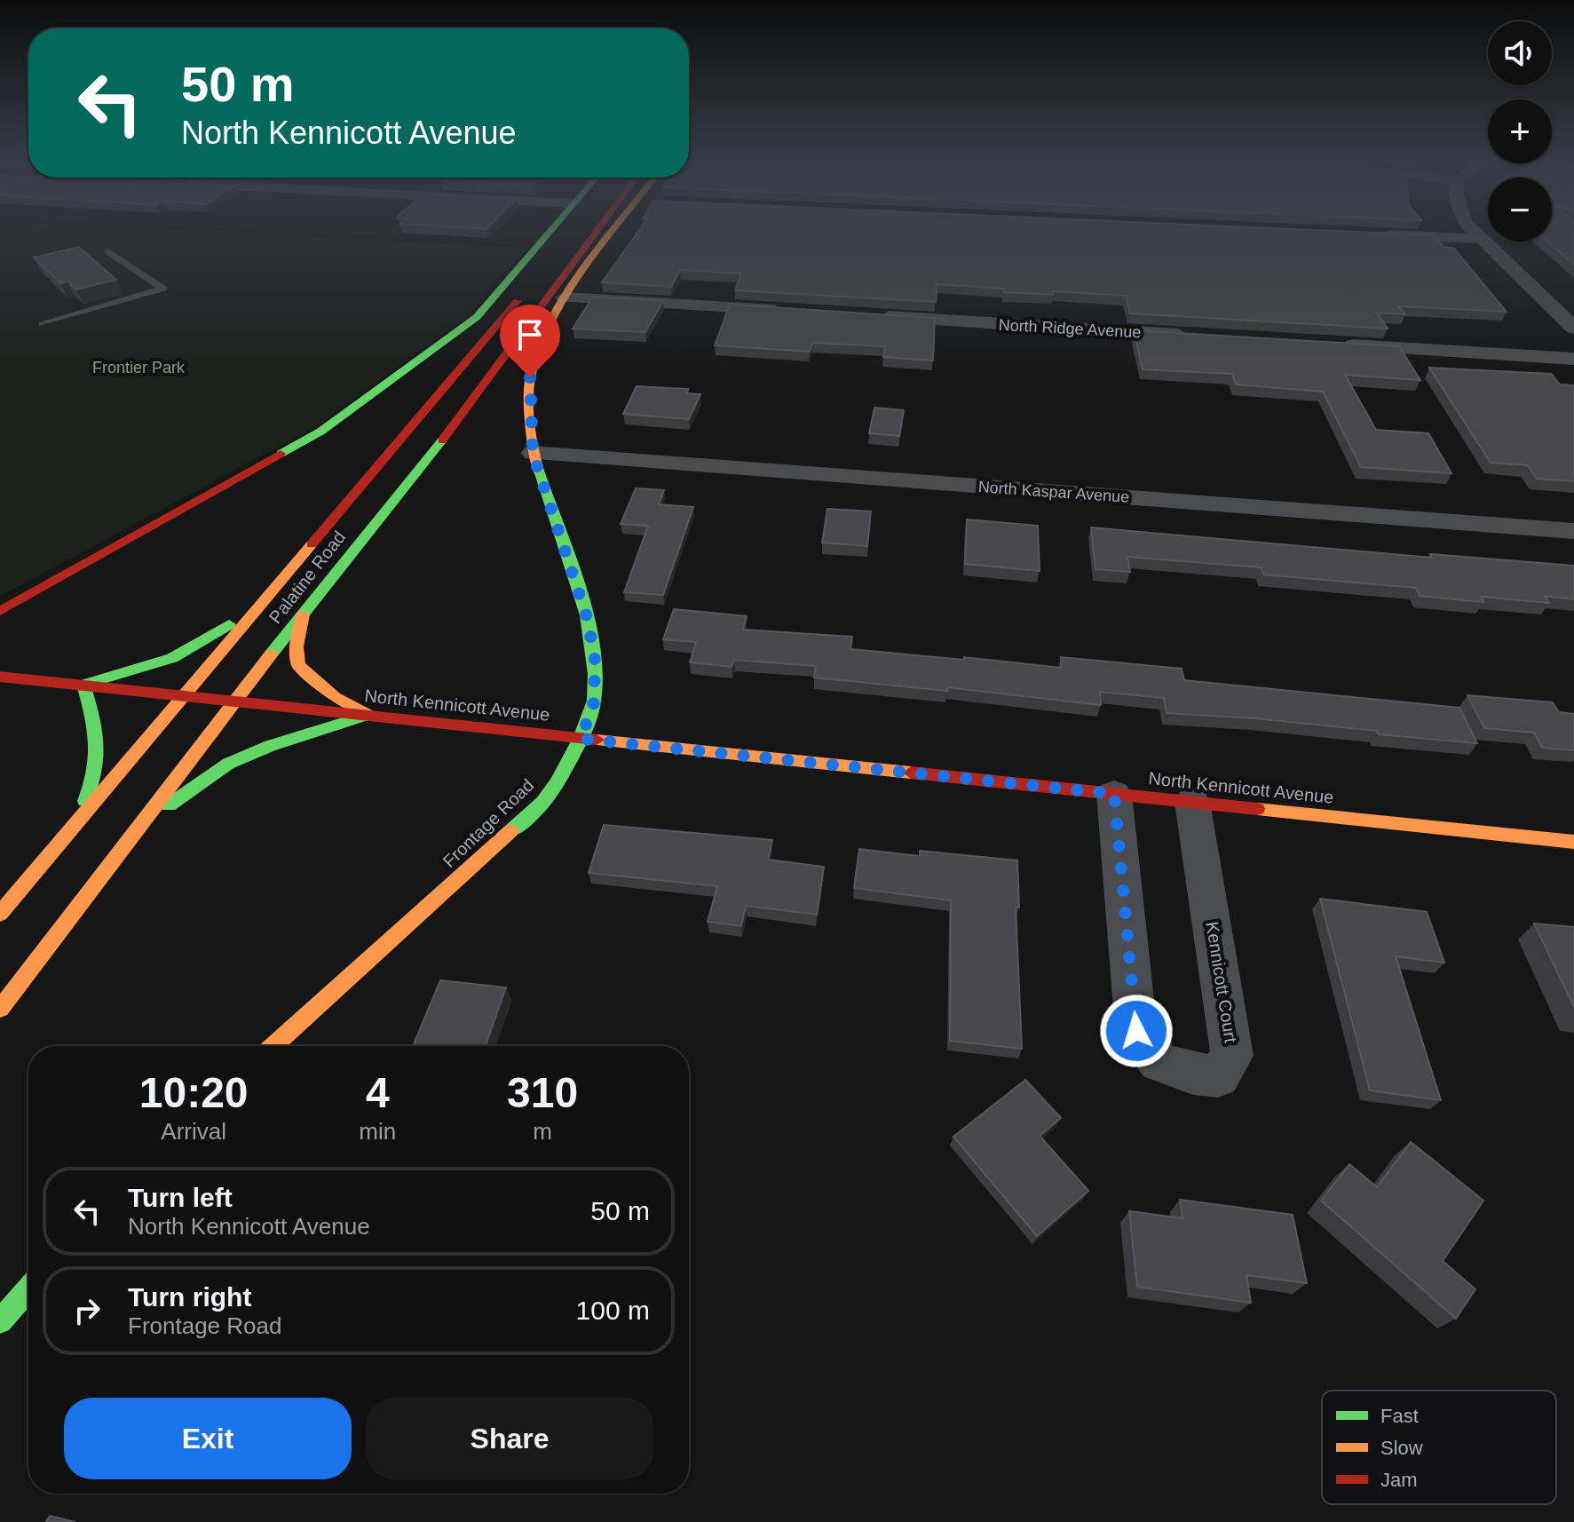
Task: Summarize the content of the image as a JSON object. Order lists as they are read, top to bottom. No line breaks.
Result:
{"streets":{"main road":["Palatine Road","North Kennicott Avenue","Frontage Road"],"street":["North Ridge Avenue","North Kaspar Avenue","Kennicott Court"]},"crossings":[["North Kaspar Avenue","Frontage Road"],["Palatine Road","North Kennicott Avenue"],["North Kennicott Avenue","Frontage Road"],["North Kennicott Avenue","Kennicott Court"]],"parks":["Frontier Park"],"legend":["Fast","Slow","Jam"],"page":{"map_buttons":["+","−"],"turn":["50 m","North Kennicott Avenue"],"eta":["10:20","Arrival","4","min","310","m"],"list":[{"name":"Turn left","note":"North Kennicott Avenue","value":"50 m"},{"name":"Turn right","note":"Frontage Road","value":"100 m"}],"buttons":["Exit","Share"]}}
